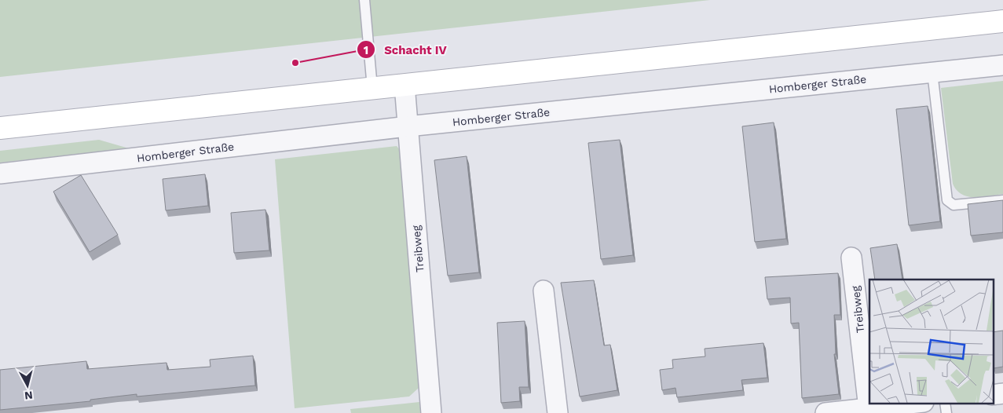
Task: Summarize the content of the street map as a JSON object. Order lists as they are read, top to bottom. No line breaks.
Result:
{"streets":{"street":["Homberger Straße","Treibweg"]},"crossings":[["Homberger Straße","Treibweg"]],"places":["Schacht IV"],"north":"bottom"}
